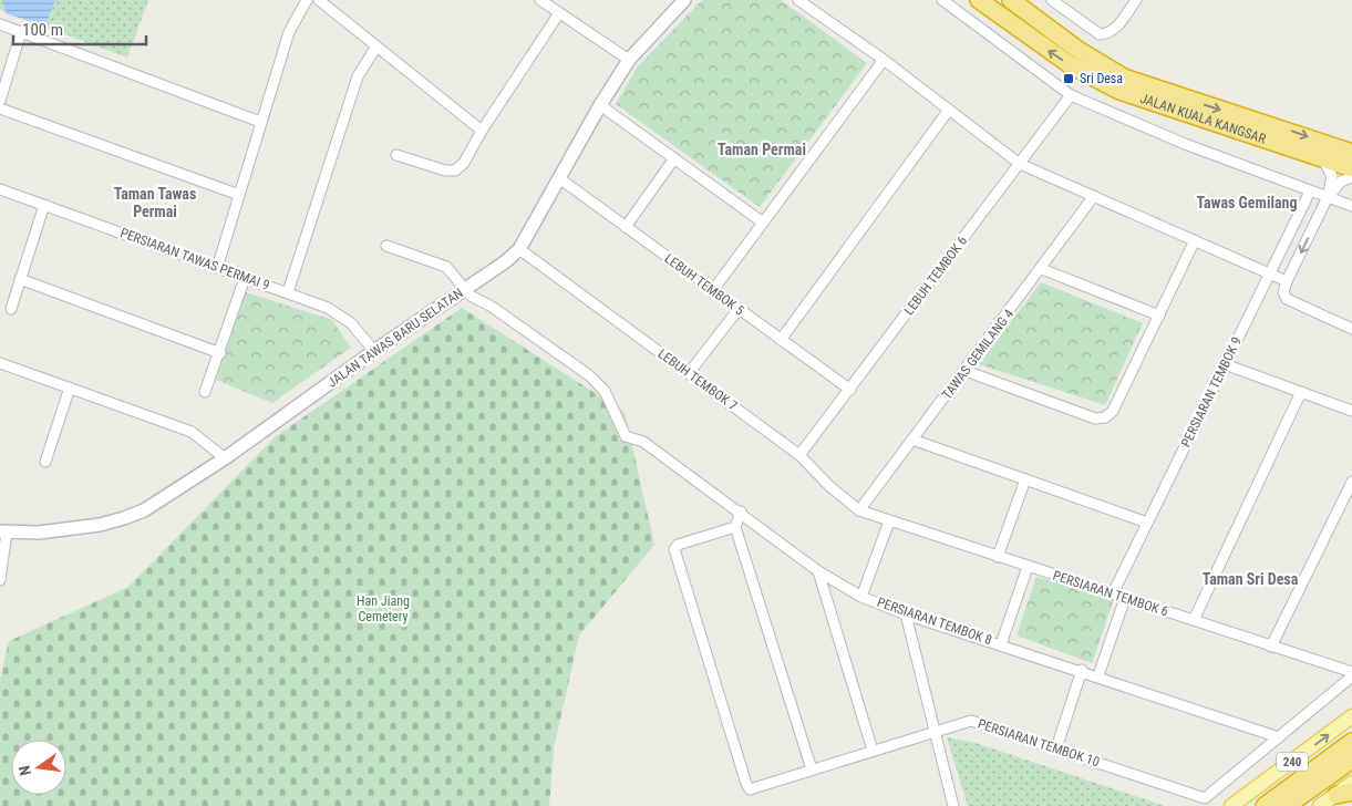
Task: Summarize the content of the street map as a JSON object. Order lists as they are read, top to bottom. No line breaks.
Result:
{"streets":{"highway":["JALAN KUALA KANGSAR"],"main road":["240"],"street":["PERSIARAN TAWAS PERMAI 9","LEBUH TEMBOK 6","LEBUH TEMBOK 5","JALAN TAWAS BARU SELATAN","TAWAS GEMILANG 4","LEBUH TEMBOK 7","PERSIARAN TEMBOK 9","PERSIARAN TEMBOK 6","PERSIARAN TEMBOK 8","PERSIARAN TEMBOK 10"]},"crossings":[["PERSIARAN TAWAS PERMAI 9","JALAN TAWAS BARU SELATAN"],["LEBUH TEMBOK 6","LEBUH TEMBOK 5"],["LEBUH TEMBOK 6","LEBUH TEMBOK 7"],["LEBUH TEMBOK 5","JALAN TAWAS BARU SELATAN"],["JALAN TAWAS BARU SELATAN","LEBUH TEMBOK 7"],["JALAN TAWAS BARU SELATAN","PERSIARAN TEMBOK 8"],["TAWAS GEMILANG 4","LEBUH TEMBOK 7"],["LEBUH TEMBOK 7","PERSIARAN TEMBOK 6"],["PERSIARAN TEMBOK 9","PERSIARAN TEMBOK 6"],["PERSIARAN TEMBOK 8","PERSIARAN TEMBOK 10"]],"districts":["Taman Permai","Taman Tawas Permai","Tawas Gemilang","Taman Sri Desa"],"parks":["Han Jiang Cemetery"],"places":{"transit":["Sri Desa"]},"scale_bar":"100 m","north":"left"}
